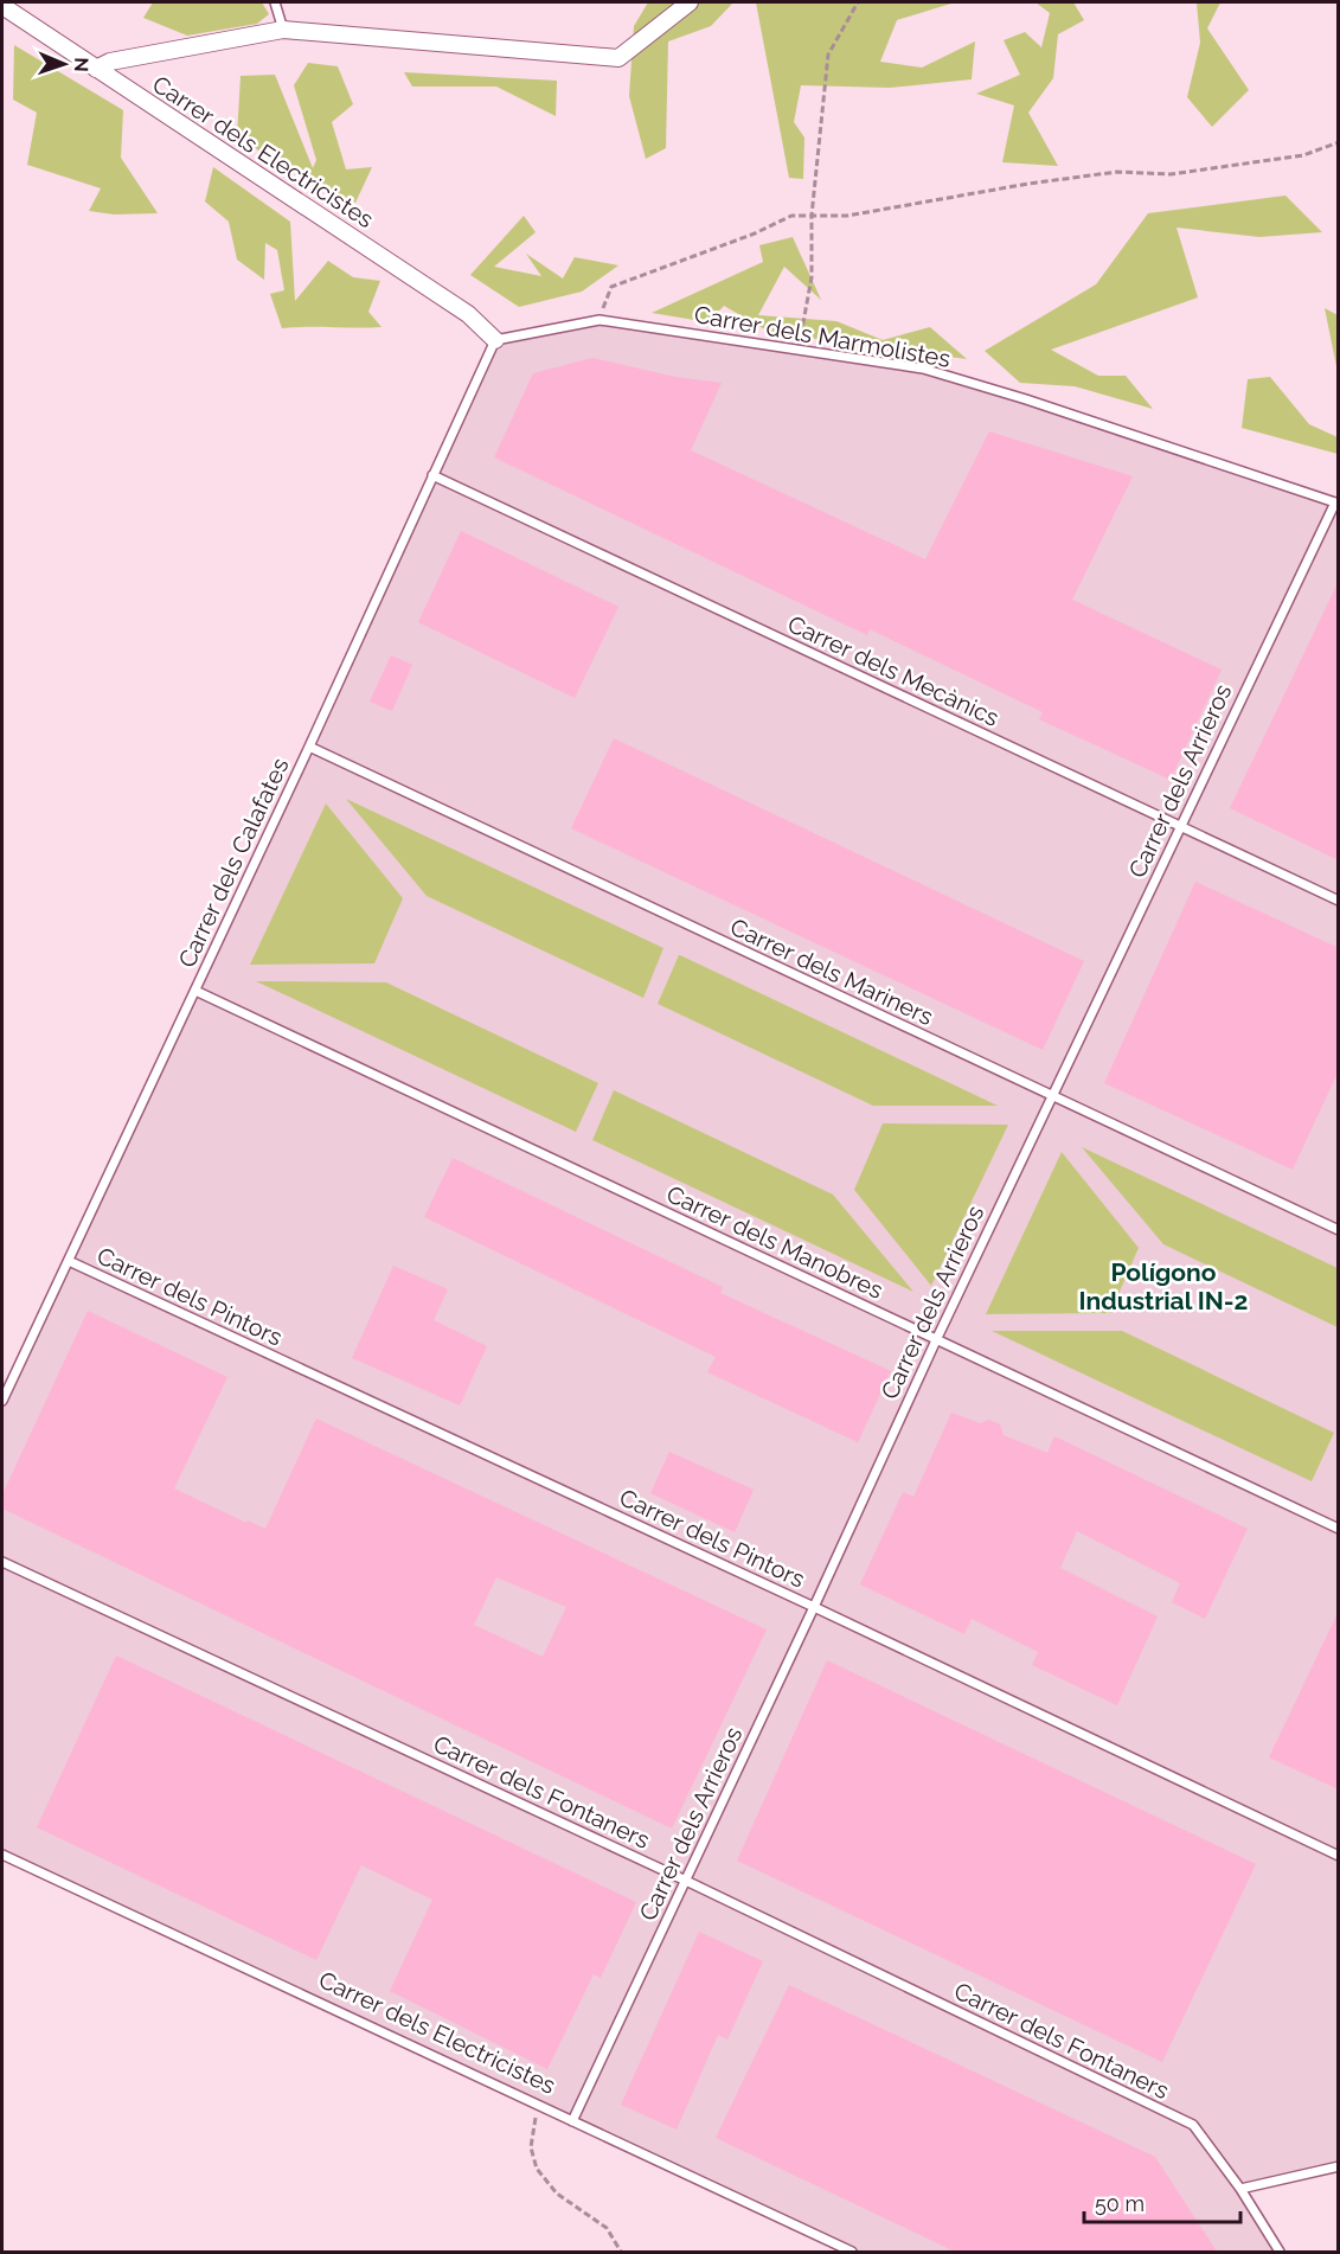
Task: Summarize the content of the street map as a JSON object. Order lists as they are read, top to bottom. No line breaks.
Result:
{"streets":{"street":["Carrer dels Electricistes"],"lane":["Carrer dels Marmolistes","Carrer dels Mecànics","Carrer dels Arrieros","Carrer dels Calafates","Carrer dels Mariners","Carrer dels Manobres","Carrer dels Pintors","Carrer dels Fontaners"]},"crossings":[["Carrer dels Electricistes","Carrer dels Marmolistes"],["Carrer dels Electricistes","Carrer dels Arrieros"],["Carrer dels Electricistes","Carrer dels Calafates"],["Carrer dels Marmolistes","Carrer dels Arrieros"],["Carrer dels Marmolistes","Carrer dels Calafates"],["Carrer dels Mecànics","Carrer dels Arrieros"],["Carrer dels Mecànics","Carrer dels Calafates"],["Carrer dels Arrieros","Carrer dels Mariners"],["Carrer dels Arrieros","Carrer dels Manobres"],["Carrer dels Arrieros","Carrer dels Pintors"],["Carrer dels Arrieros","Carrer dels Fontaners"],["Carrer dels Calafates","Carrer dels Mariners"],["Carrer dels Calafates","Carrer dels Manobres"],["Carrer dels Calafates","Carrer dels Pintors"]],"districts":["Polígono Industrial IN-2"],"scale_bar":"50 m","north":"right"}
